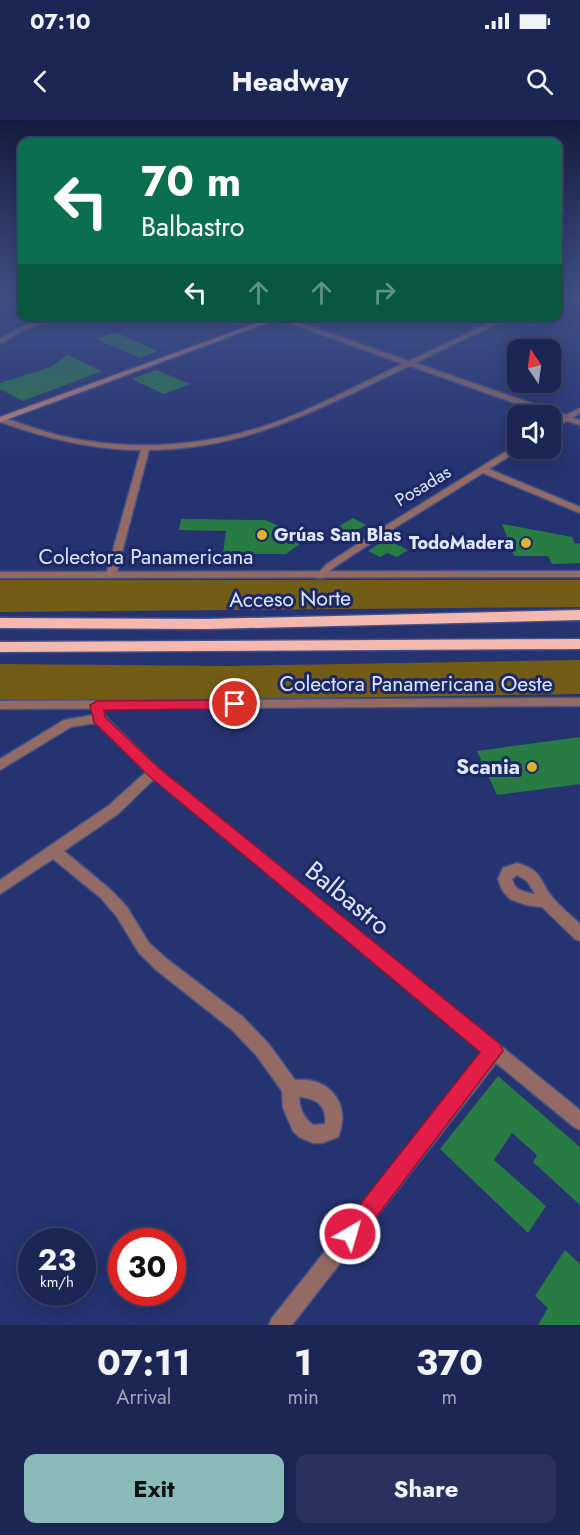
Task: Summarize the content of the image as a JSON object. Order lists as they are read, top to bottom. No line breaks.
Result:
{"streets":{"highway":["Acceso Norte"],"street":["Posadas","Colectora Panamericana","Colectora Panamericana Oeste","Balbastro"]},"crossings":[["Posadas","Colectora Panamericana"],["Colectora Panamericana Oeste","Balbastro"]],"places":["Grúas San Blas","TodoMadera","Scania"],"north":"top","page":{"status":"07:10","header":"Headway","turn":["70 m","Balbastro"],"speed":"23 km/h","limit":"30","eta":["07:11","Arrival","1","min","370","m"],"buttons":["Exit","Share"]}}
